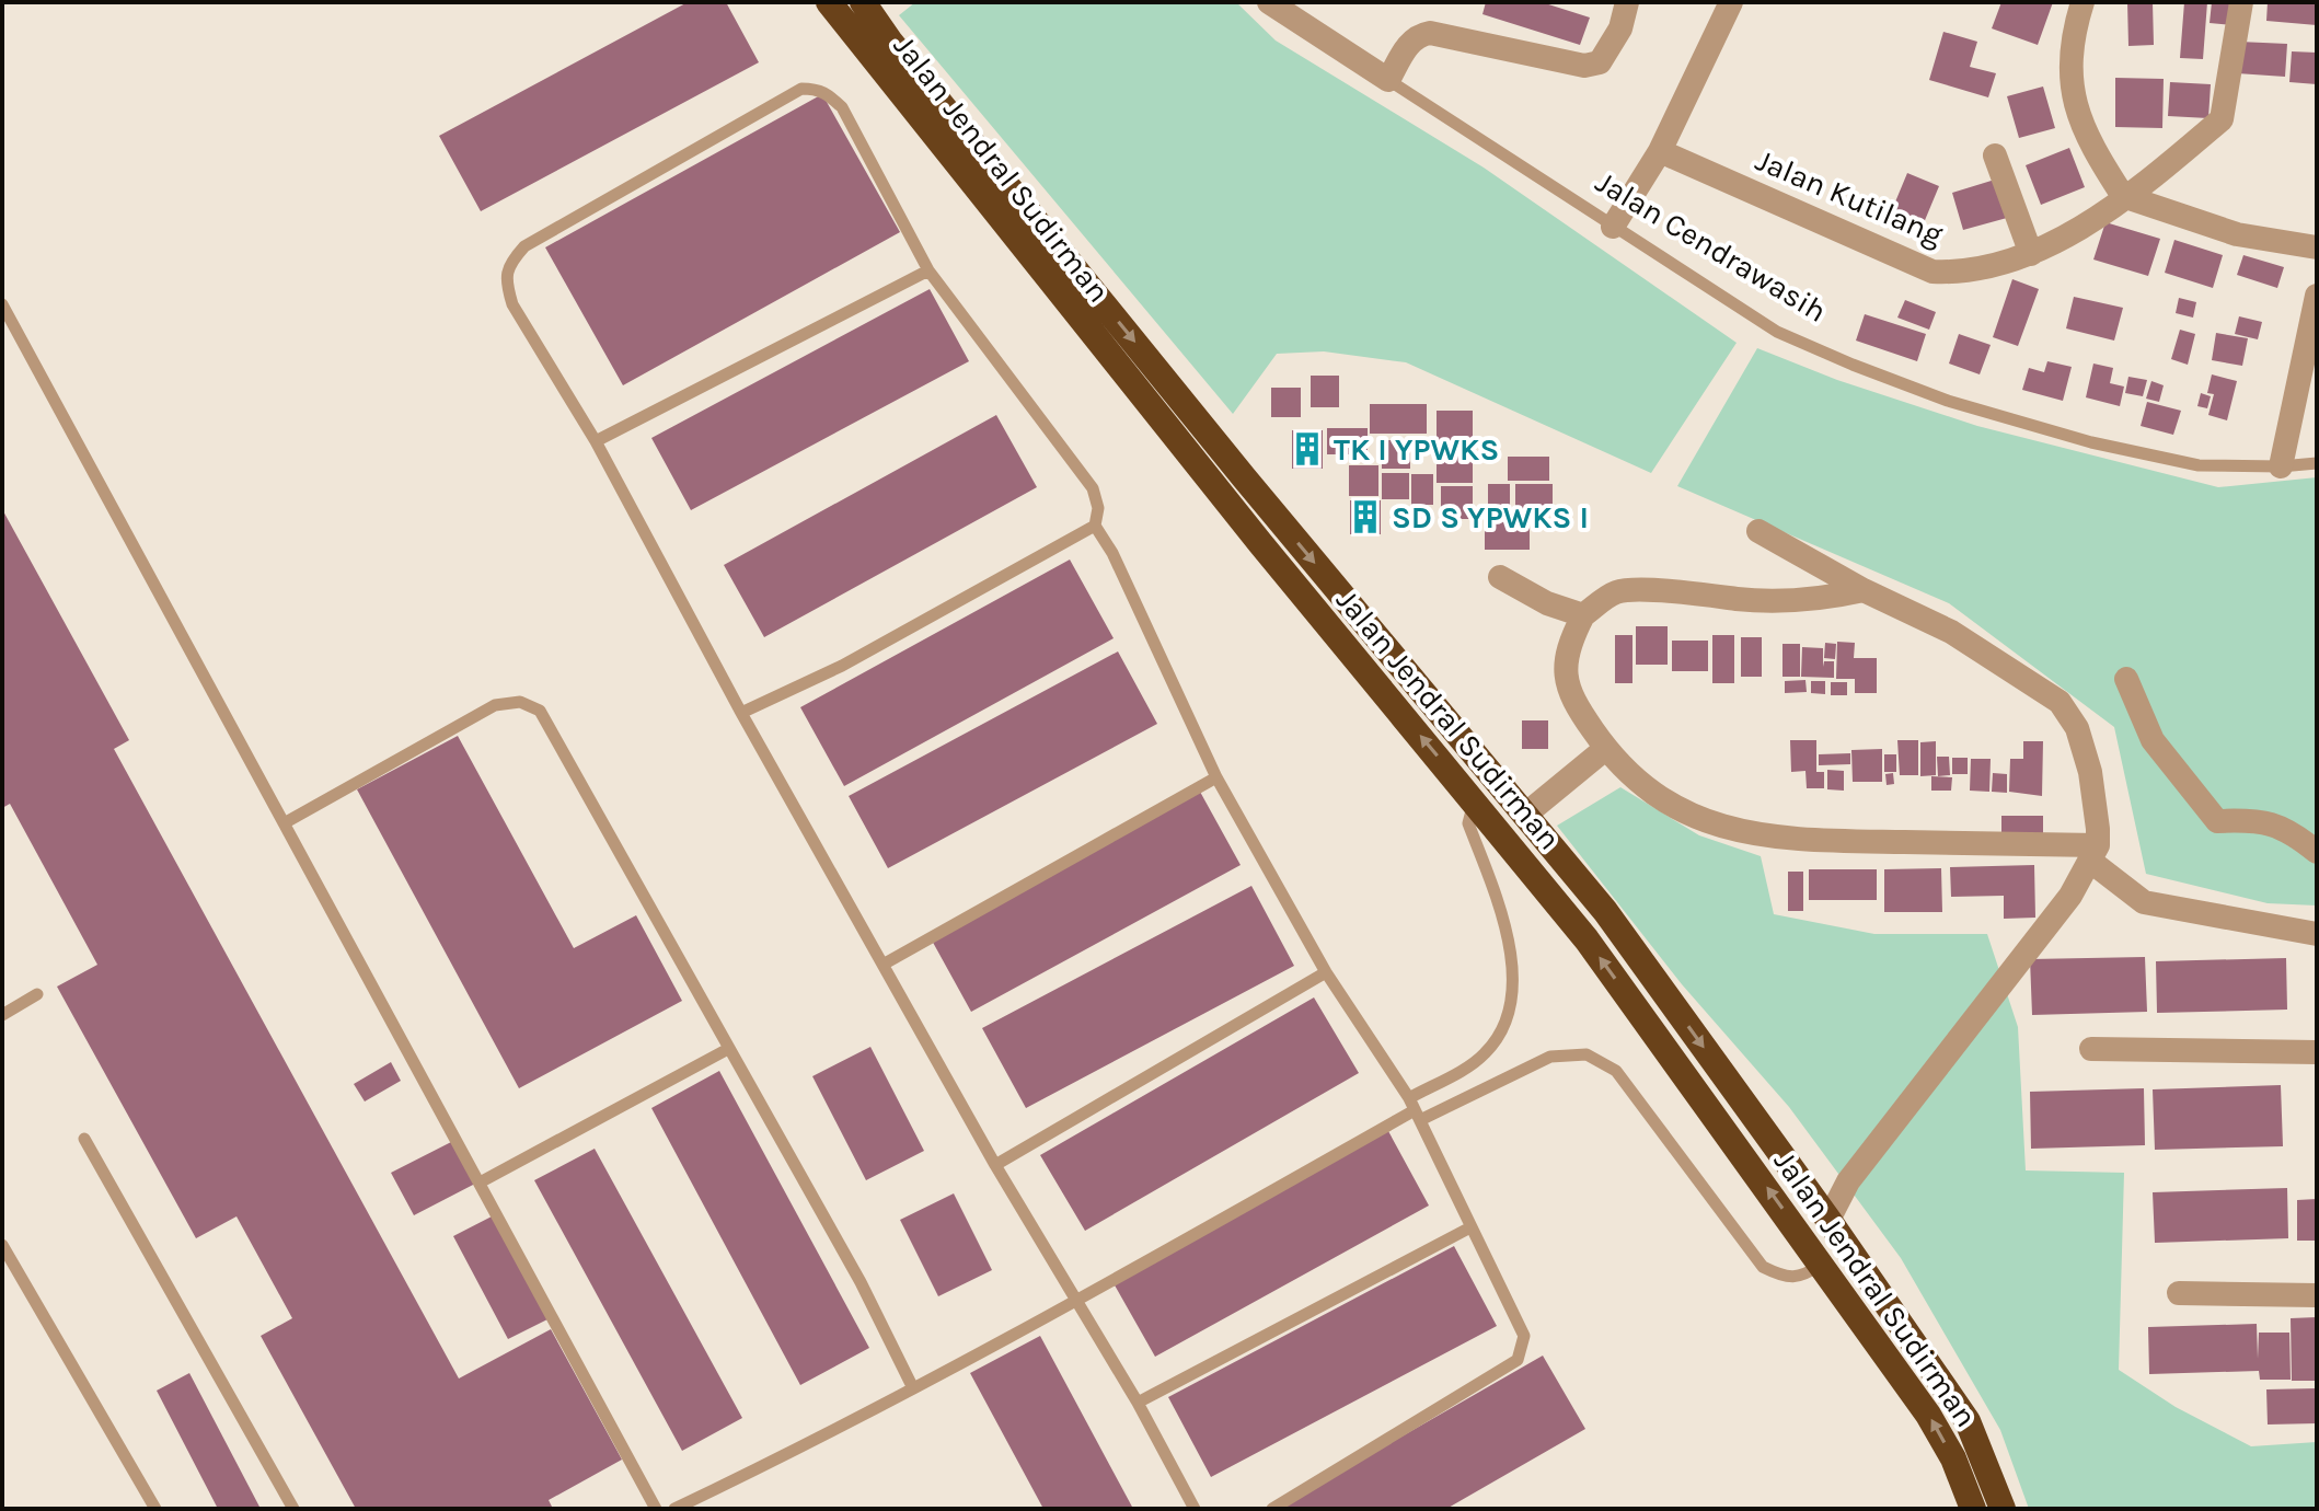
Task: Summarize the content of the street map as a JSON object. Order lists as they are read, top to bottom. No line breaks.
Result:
{"streets":{"highway":["Jalan Jendral Sudirman"],"street":["Jalan Kutilang","Jalan Cendrawasih"]},"places":{"building":["TK I YPWKS","SD S YPWKS I"]}}
